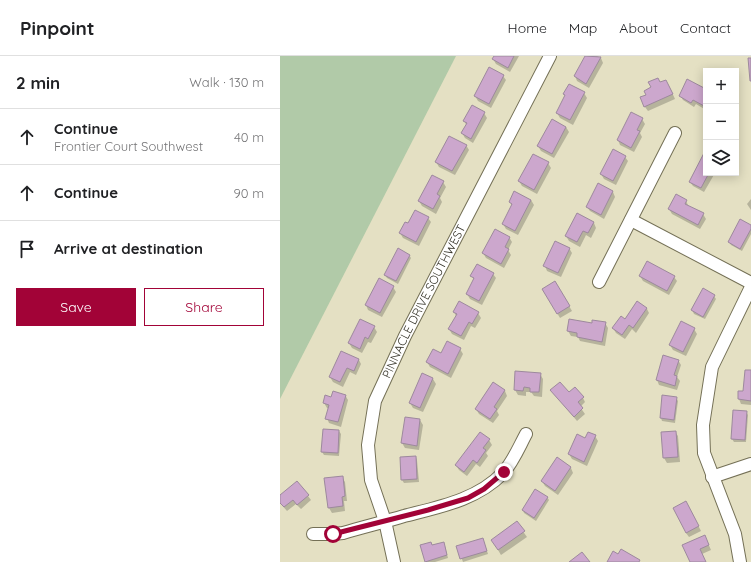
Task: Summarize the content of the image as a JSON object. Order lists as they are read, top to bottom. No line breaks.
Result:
{"streets":{"street":["PINNACLE DRIVE SOUTHWEST"]},"page":{"header":"Pinpoint","nav":["Home","Map","About","Contact"],"heading":["2 min","Walk · 130 m"],"map_buttons":["+","−"],"list":[["Continue","Frontier Court Southwest","40 m"],["Continue","90 m"],"Arrive at destination"],"buttons":["Save","Share"]}}
